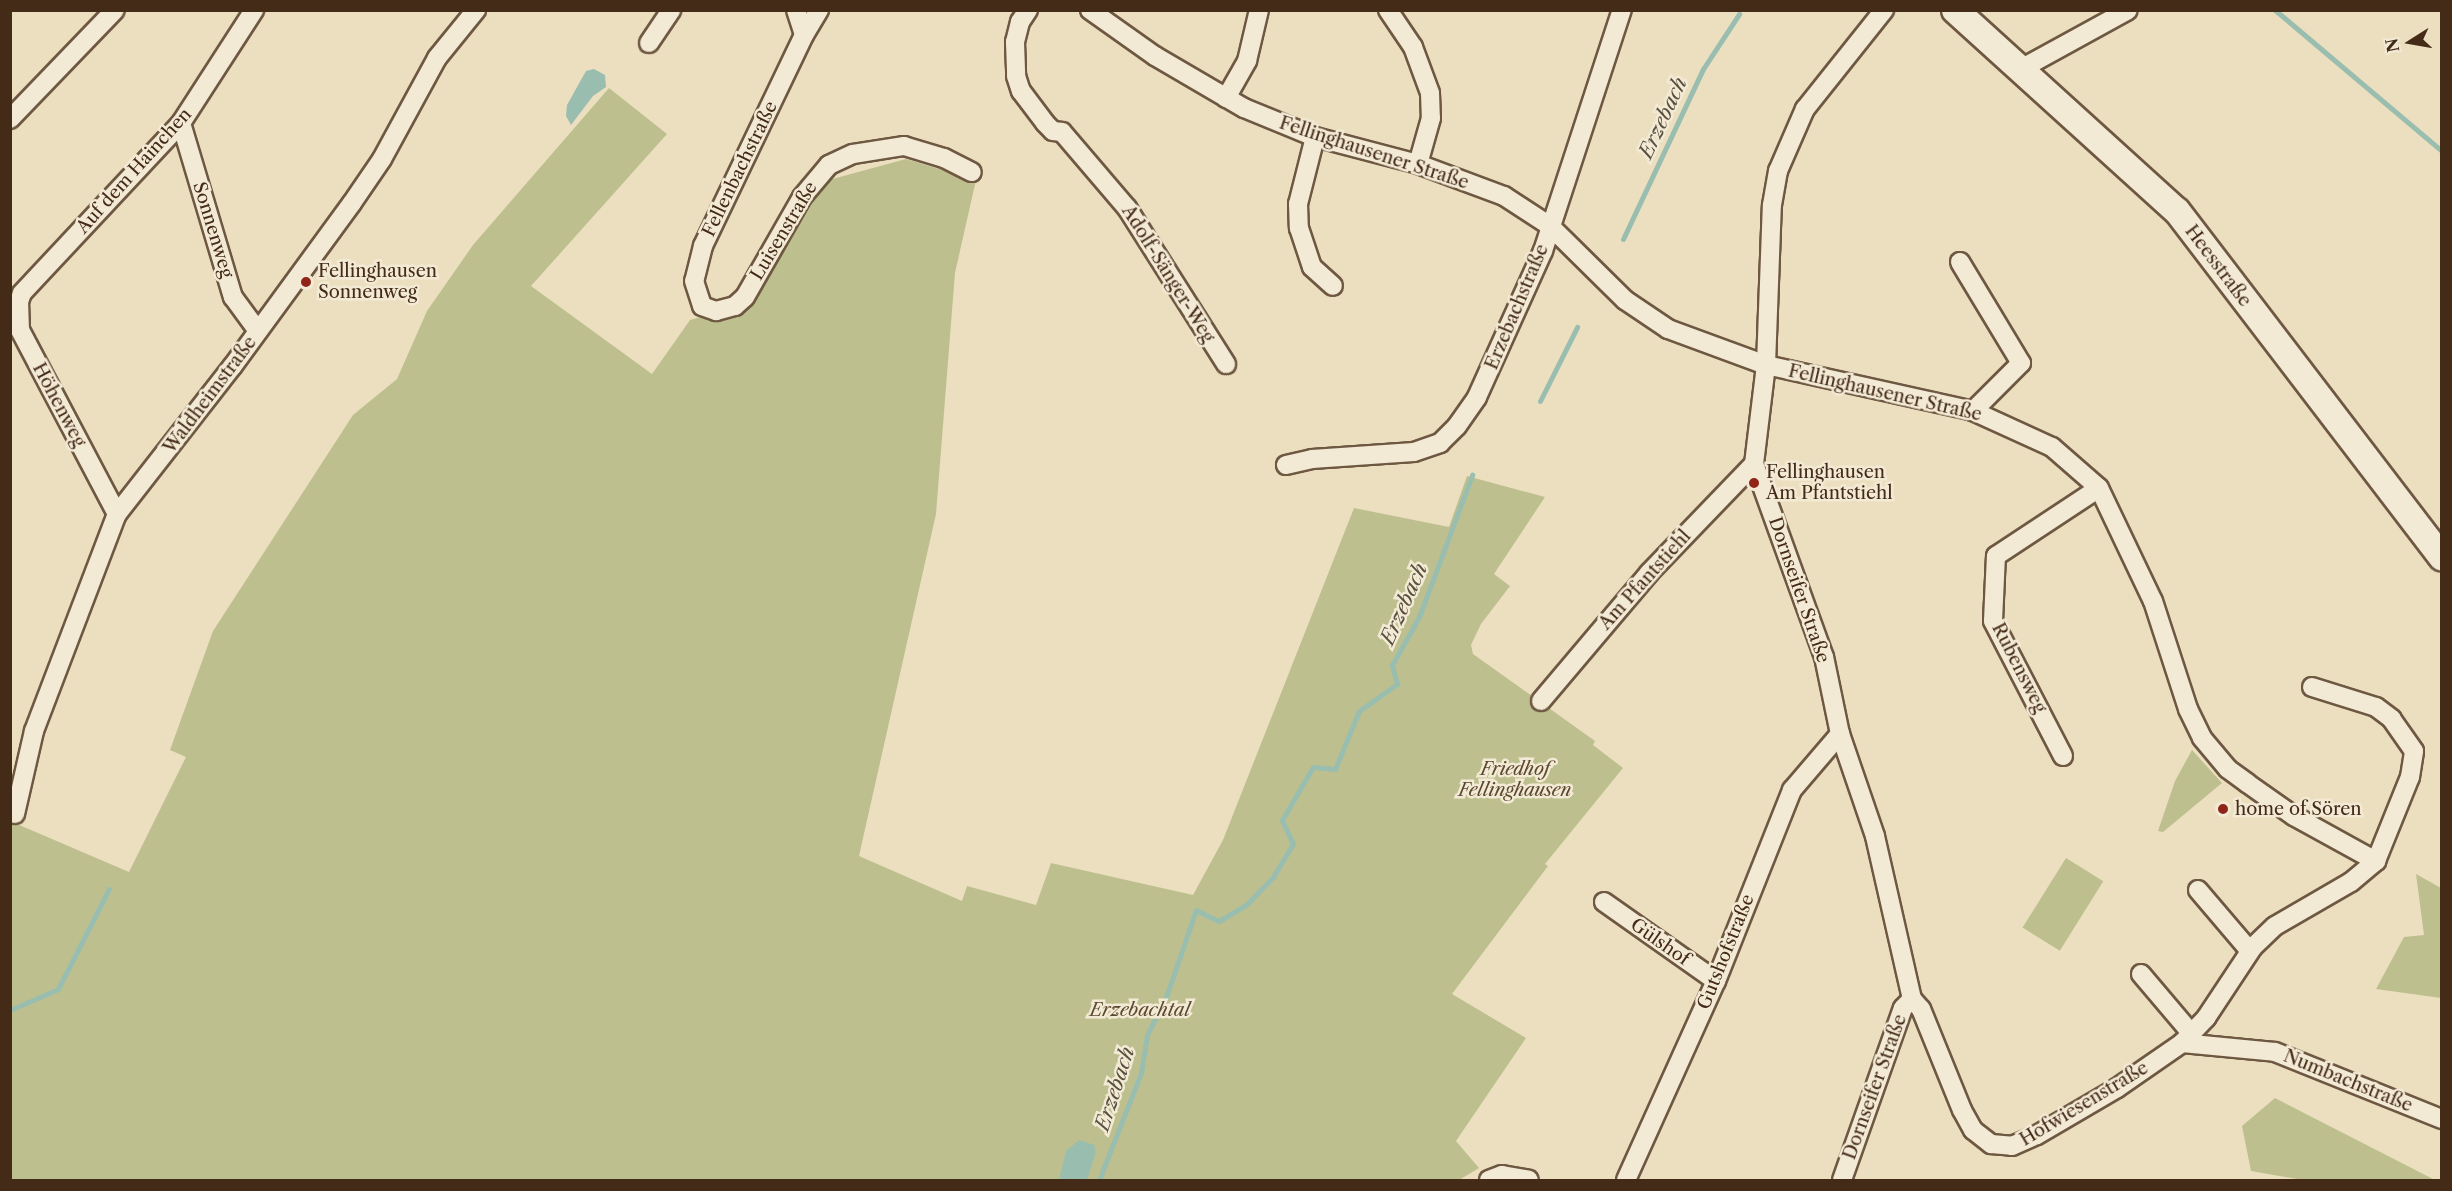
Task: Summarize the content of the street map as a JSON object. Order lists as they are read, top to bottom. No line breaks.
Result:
{"streets":{"main road":["Heesstraße"],"street":["Fellinghausener Straße","Fellenbachstraße","Auf dem Hainchen","Sonnenweg","Luisenstraße","Adolf-Sänger-Weg","Erzebachstraße","Waldheimstraße","Höhenweg","Am Pfantstiehl","Dornseifer Straße","Rubensweg","Gülshof","Gutshofstraße","Numbachstraße","Hofwiesenstraße"]},"crossings":[["Fellinghausener Straße","Erzebachstraße"],["Fellinghausener Straße","Dornseifer Straße"],["Fellinghausener Straße","Rubensweg"],["Fellinghausener Straße","Hofwiesenstraße"],["Fellenbachstraße","Luisenstraße"],["Auf dem Hainchen","Sonnenweg"],["Auf dem Hainchen","Höhenweg"],["Sonnenweg","Waldheimstraße"],["Waldheimstraße","Höhenweg"],["Am Pfantstiehl","Dornseifer Straße"],["Dornseifer Straße","Gutshofstraße"],["Dornseifer Straße","Hofwiesenstraße"],["Gülshof","Gutshofstraße"],["Numbachstraße","Hofwiesenstraße"]],"water":["Erzebach"],"parks":["Friedhof Fellinghausen","Erzebachtal"],"places":["Fellinghausen Sonnenweg","Fellinghausen Am Pfantstiehl","home of Sören"],"north":"left"}
